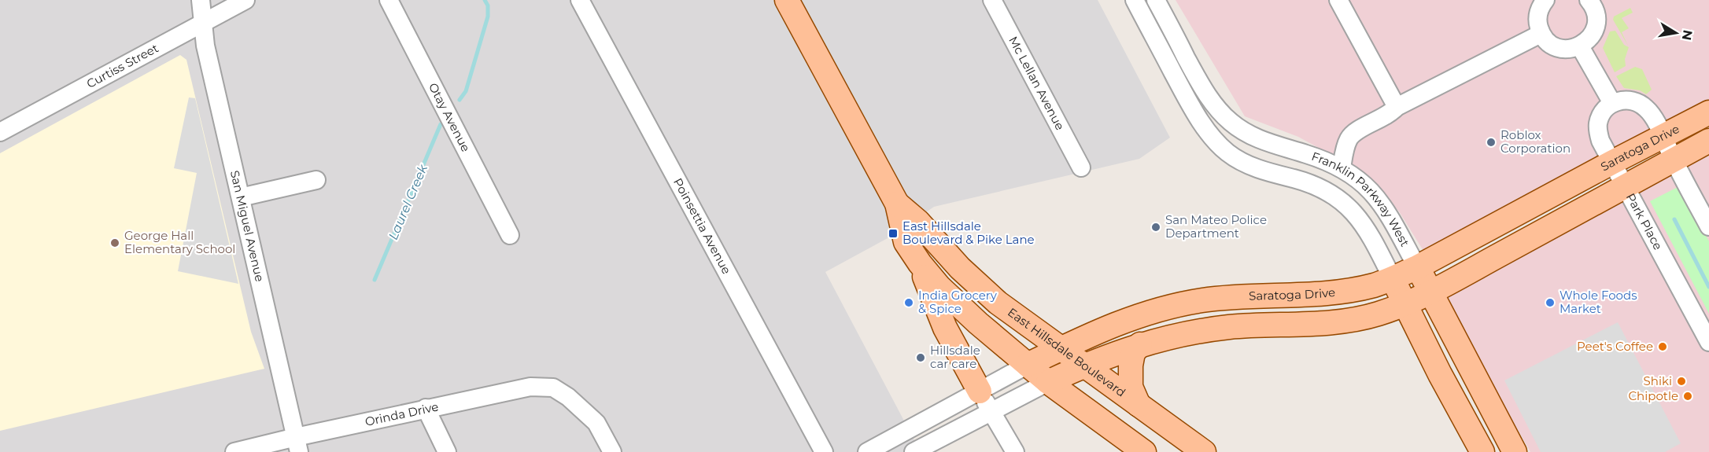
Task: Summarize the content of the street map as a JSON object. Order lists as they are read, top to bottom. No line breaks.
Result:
{"streets":{"main road":["Saratoga Drive","Franklin Parkway West","East Hillsdale Boulevard"],"street":["Curtiss Street","Mc Lellan Avenue","Otay Avenue","Park Place","San Miguel Avenue","Poinsettia Avenue","Orinda Drive"]},"crossings":[["Curtiss Street","San Miguel Avenue"],["Saratoga Drive","Franklin Parkway West"],["Saratoga Drive","Park Place"],["Saratoga Drive","East Hillsdale Boulevard"],["San Miguel Avenue","Orinda Drive"]],"water":["Laurel Creek"],"places":{"other":["Roblox Corporation","San Mateo Police Department","George Hall Elementary School","India Grocery & Spice","Whole Foods Market","Peet's Coffee","Hillsdale car care","Shiki","Chipotle"],"transit":["East Hillsdale Boulevard & Pike Lane"]},"north":"right"}
